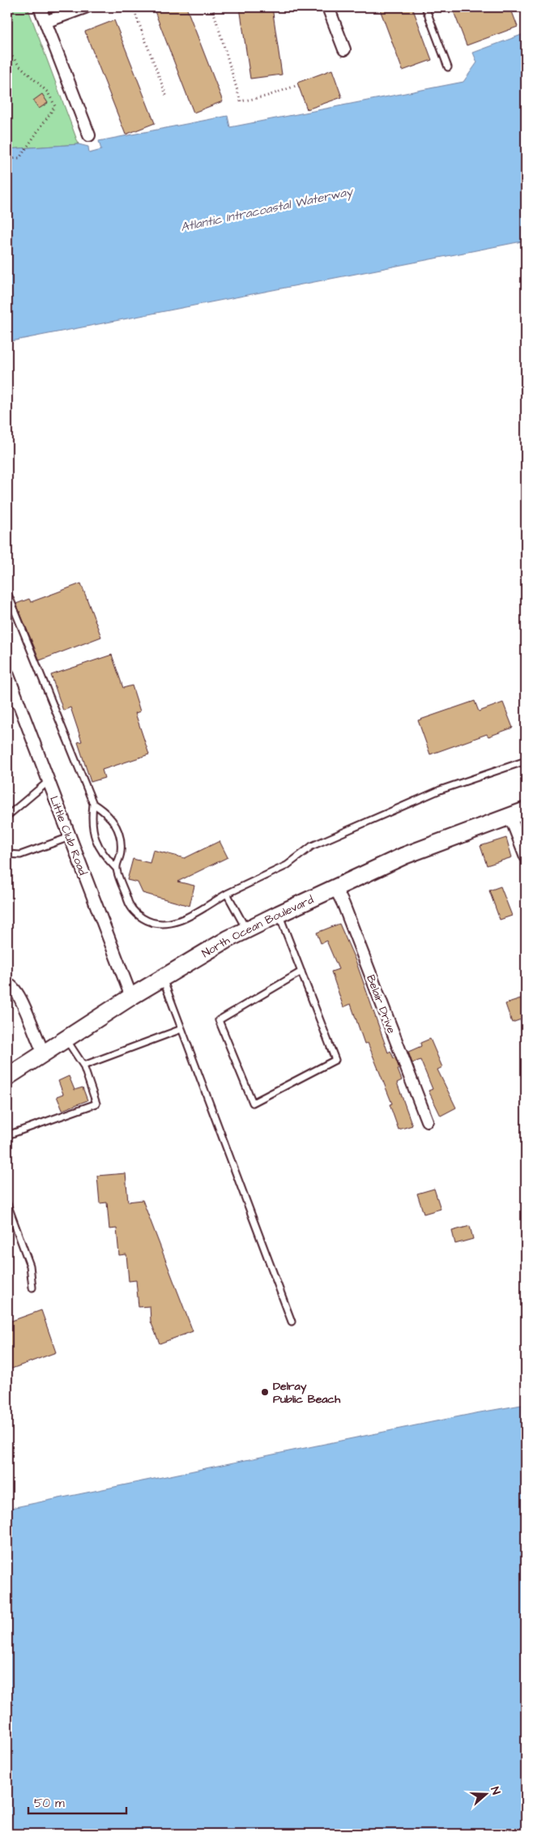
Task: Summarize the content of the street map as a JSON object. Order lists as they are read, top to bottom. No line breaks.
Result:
{"streets":{"main road":["North Ocean Boulevard"],"street":["Little Club Road","Belair Drive"]},"crossings":[["Little Club Road","North Ocean Boulevard"],["North Ocean Boulevard","Belair Drive"]],"water":["Atlantic Intracoastal Waterway"],"places":["Delray Public Beach"],"scale_bar":"50 m","north":"right"}
